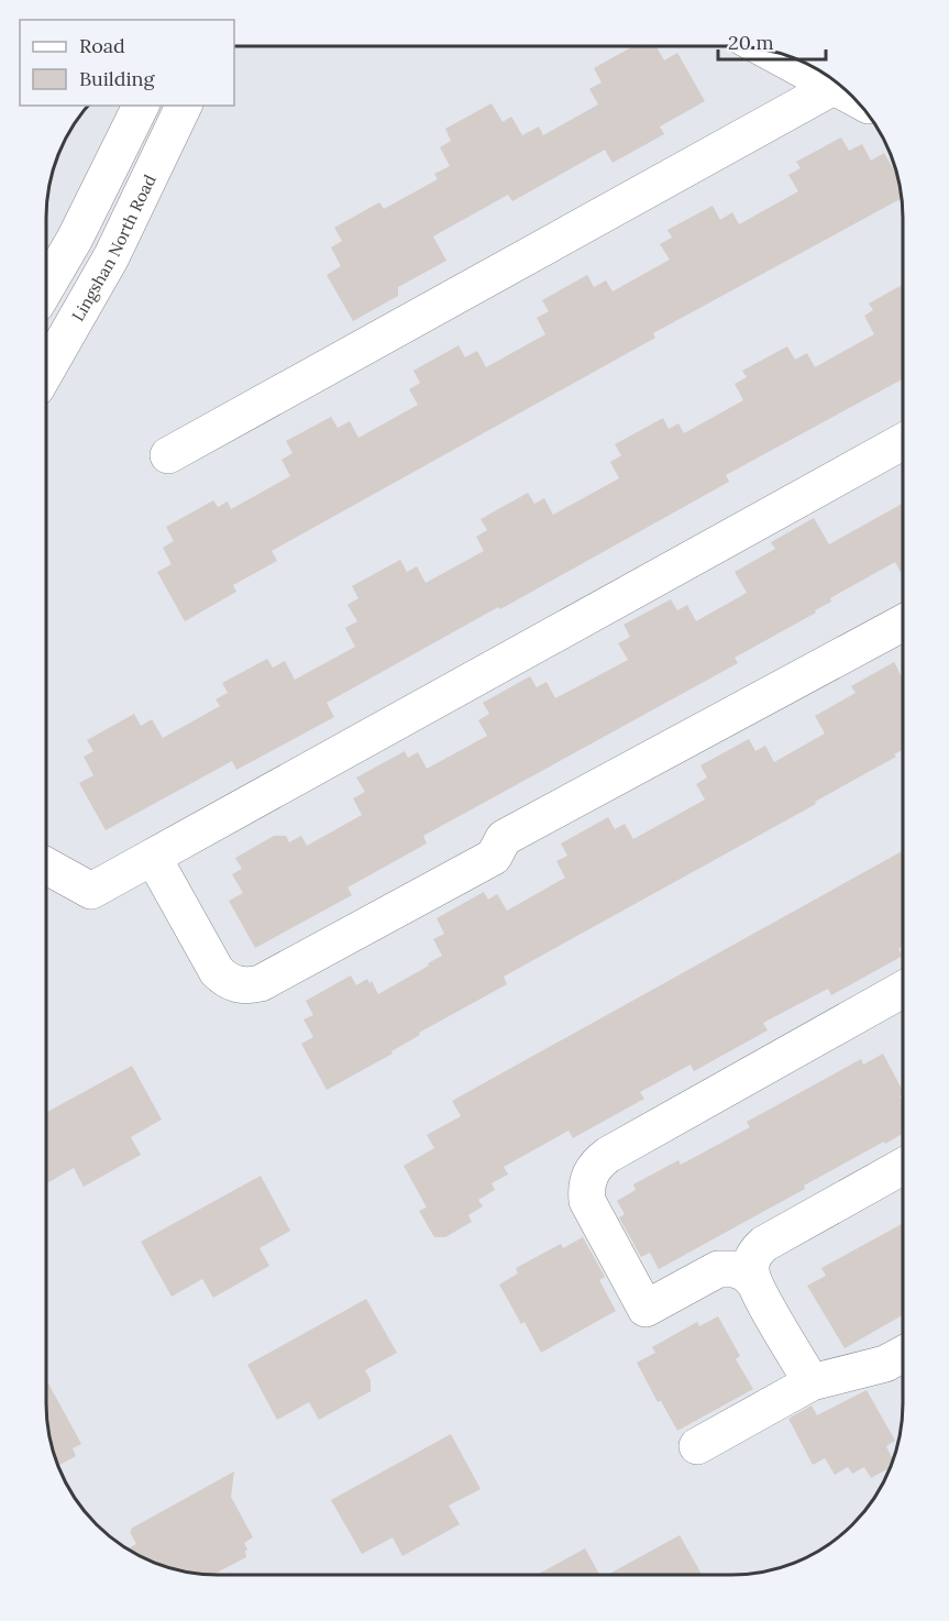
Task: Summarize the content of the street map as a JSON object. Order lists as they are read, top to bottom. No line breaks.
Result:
{"streets":{"main road":["Lingshan North Road"]},"legend":["Road","Building"],"scale_bar":"20 m"}
